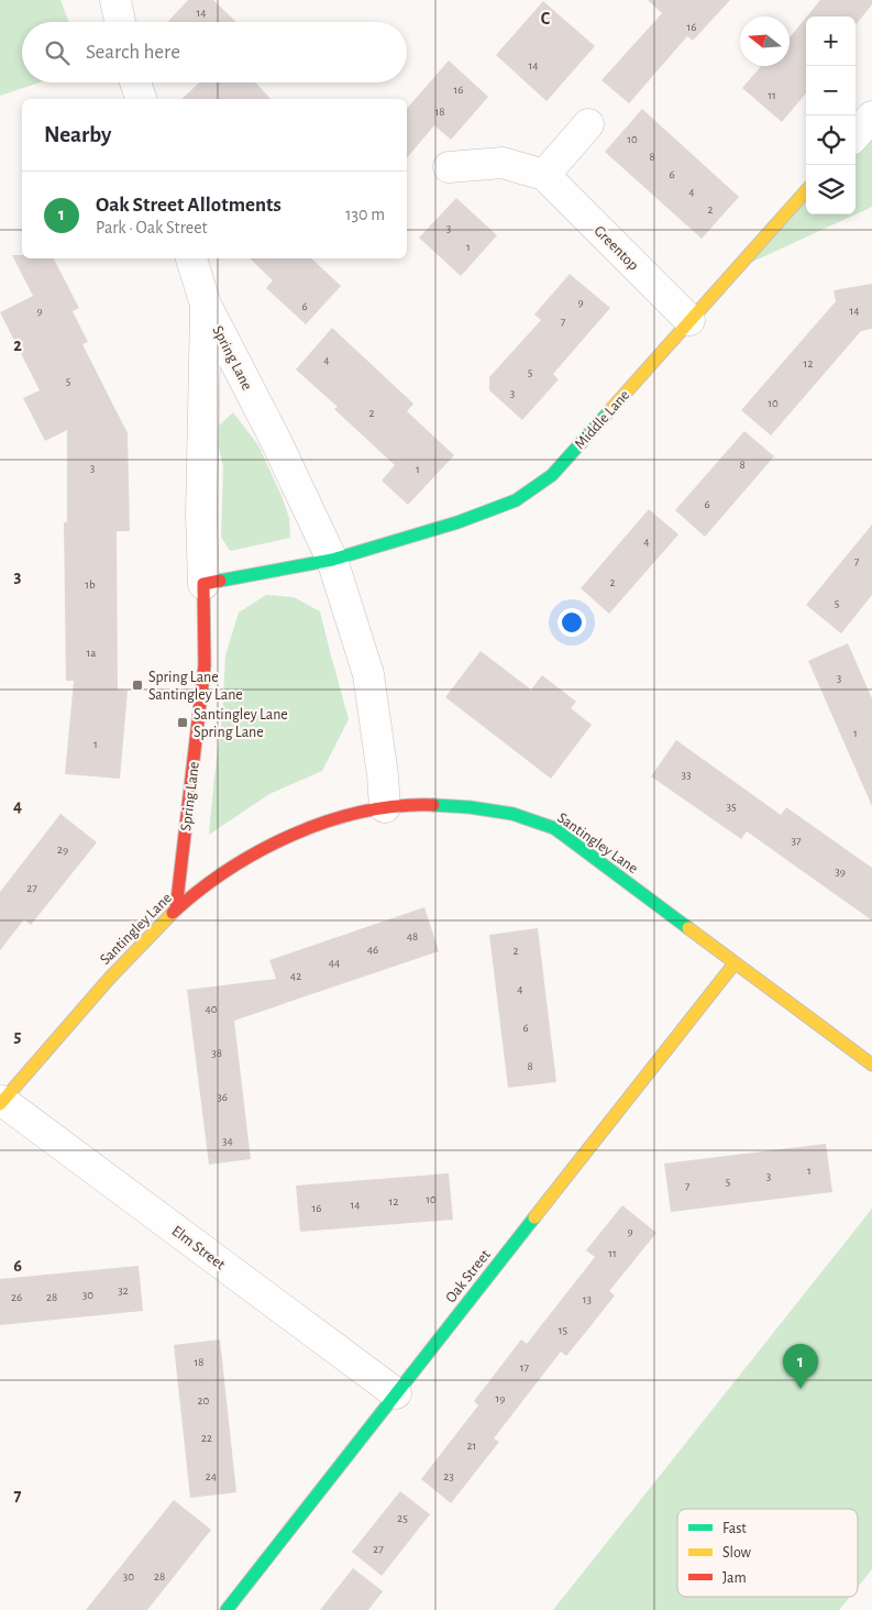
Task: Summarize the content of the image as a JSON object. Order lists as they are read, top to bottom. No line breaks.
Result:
{"streets":{"street":["Greentop","Spring Lane","Middle Lane","Santingley Lane","Elm Street","Oak Street"]},"crossings":[["Greentop","Middle Lane"],["Spring Lane","Middle Lane"],["Spring Lane","Santingley Lane"],["Santingley Lane","Elm Street"],["Santingley Lane","Oak Street"],["Elm Street","Oak Street"]],"places":{"transit":["Spring Lane Santingley Lane","Santingley Lane Spring Lane"]},"house_numbers":["14","16","14","16","11","18","10","8","6","4","2","3","1","9","6","9","14","7","4","12","5","5","3","10","2","8","3","1","6","4","7","2","1b","5","1a","3","1","1","33","35","37","29","39","27","48","46","2","44","42","4","40","6","38","8","36","34","1","3","5","7","10","12","14","16","9","11","32","30","26","28","13","15","18","17","19","20","22","21","24","23","25","27","30","28"],"legend":["Fast","Slow","Jam"],"north":"left","page":{"map_buttons":["+","−"],"search":"Search here","heading":"Nearby","list":[{"mark":"1","name":"Oak Street Allotments","note":"Park · Oak Street","value":"130 m"}],"pins":"1"},"grid":{"columns":["C"],"rows":["2","3","4","5","6","7"]}}
